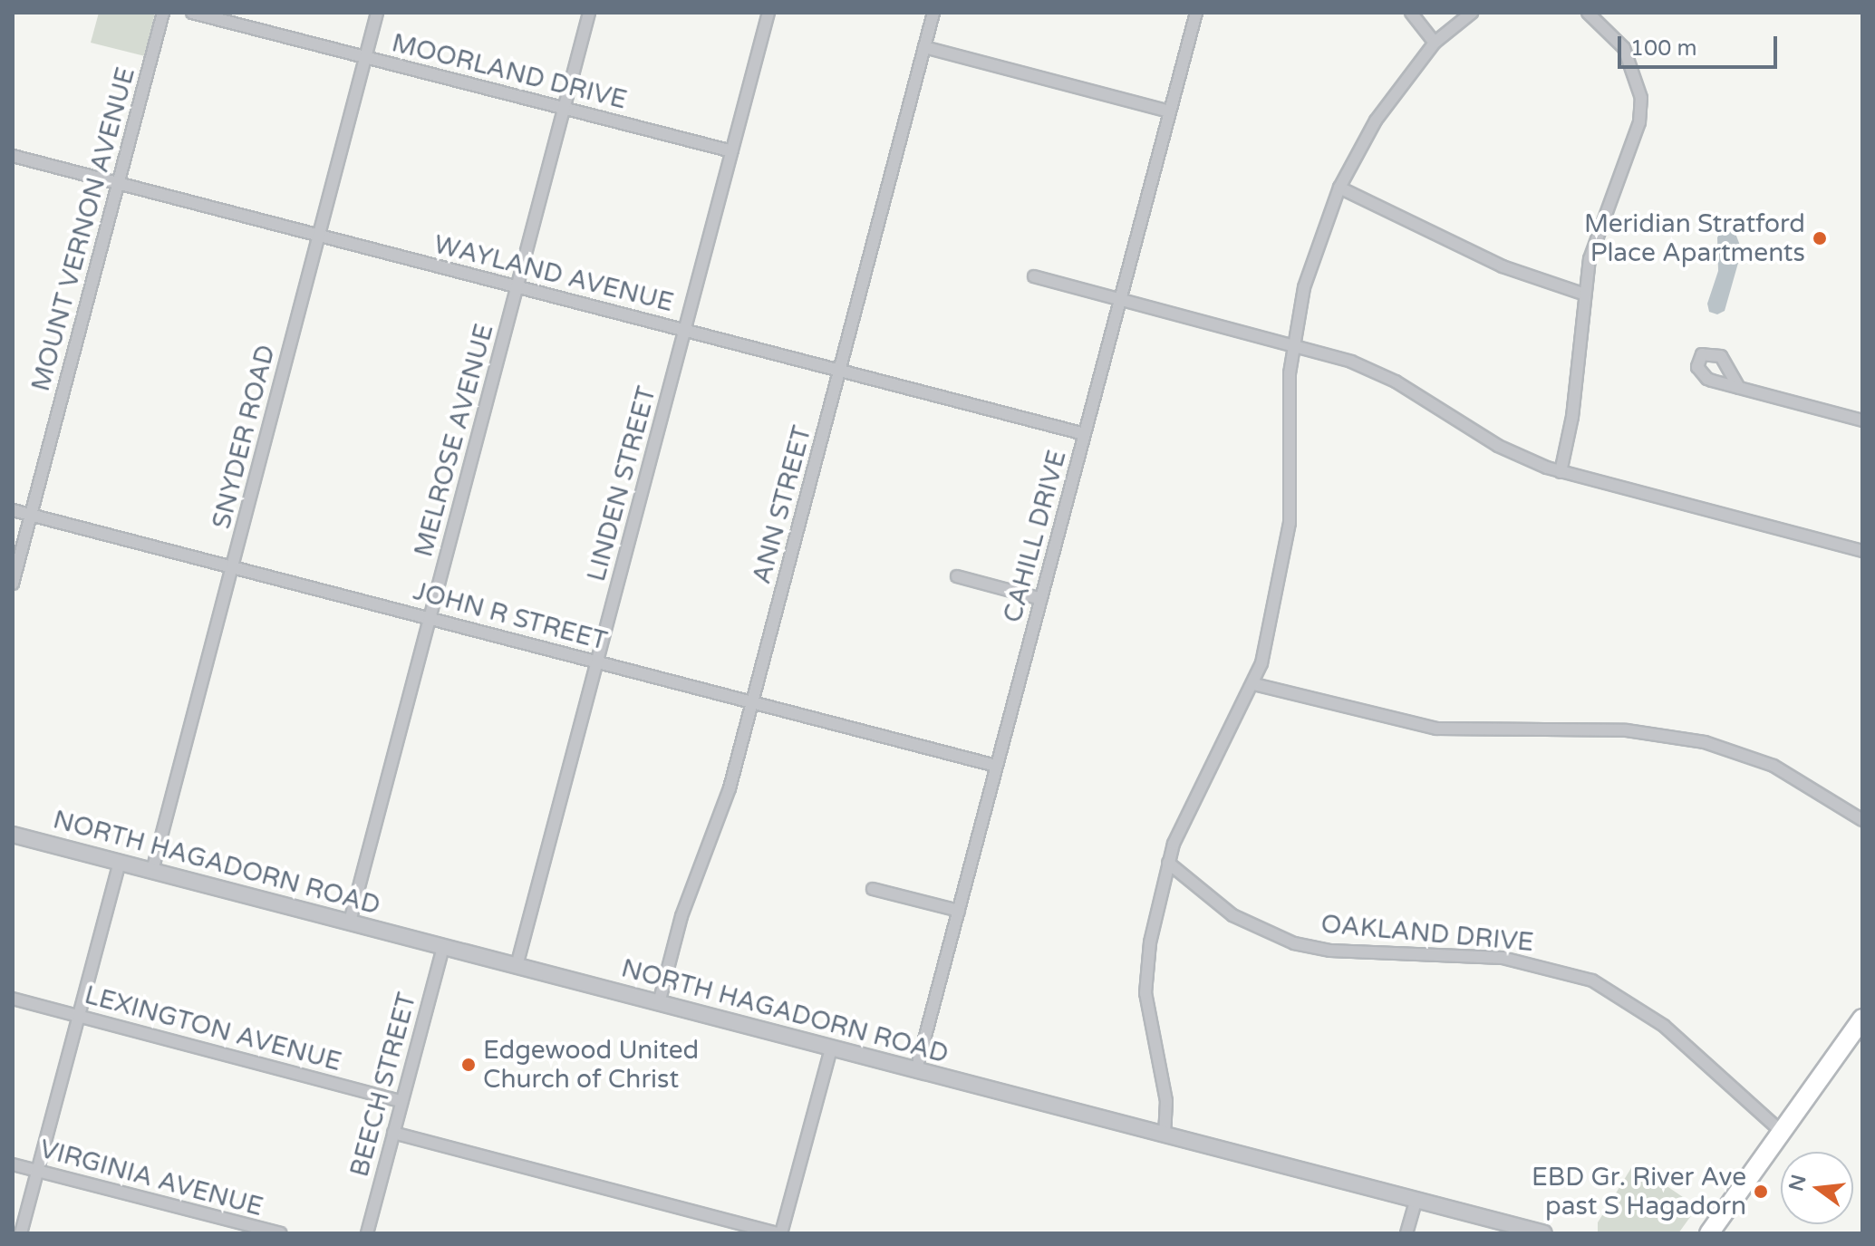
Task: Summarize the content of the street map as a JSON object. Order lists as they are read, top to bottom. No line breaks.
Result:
{"streets":{"street":["MOORLAND DRIVE","MOUNT VERNON AVENUE","WAYLAND AVENUE","SNYDER ROAD","MELROSE AVENUE","LINDEN STREET","ANN STREET","CAHILL DRIVE","JOHN R STREET","NORTH HAGADORN ROAD","OAKLAND DRIVE","LEXINGTON AVENUE","BEECH STREET","VIRGINIA AVENUE"]},"crossings":[["MOORLAND DRIVE","SNYDER ROAD"],["MOORLAND DRIVE","MELROSE AVENUE"],["MOORLAND DRIVE","LINDEN STREET"],["MOUNT VERNON AVENUE","WAYLAND AVENUE"],["MOUNT VERNON AVENUE","JOHN R STREET"],["WAYLAND AVENUE","SNYDER ROAD"],["WAYLAND AVENUE","MELROSE AVENUE"],["WAYLAND AVENUE","LINDEN STREET"],["WAYLAND AVENUE","ANN STREET"],["WAYLAND AVENUE","CAHILL DRIVE"],["SNYDER ROAD","JOHN R STREET"],["SNYDER ROAD","NORTH HAGADORN ROAD"],["MELROSE AVENUE","JOHN R STREET"],["MELROSE AVENUE","NORTH HAGADORN ROAD"],["LINDEN STREET","JOHN R STREET"],["LINDEN STREET","NORTH HAGADORN ROAD"],["ANN STREET","JOHN R STREET"],["ANN STREET","NORTH HAGADORN ROAD"],["CAHILL DRIVE","JOHN R STREET"],["CAHILL DRIVE","NORTH HAGADORN ROAD"],["NORTH HAGADORN ROAD","BEECH STREET"],["LEXINGTON AVENUE","BEECH STREET"]],"places":["Meridian Stratford Place Apartments","Edgewood United Church of Christ","EBD Gr. River Ave past S Hagadorn"],"scale_bar":"100 m","north":"left"}
